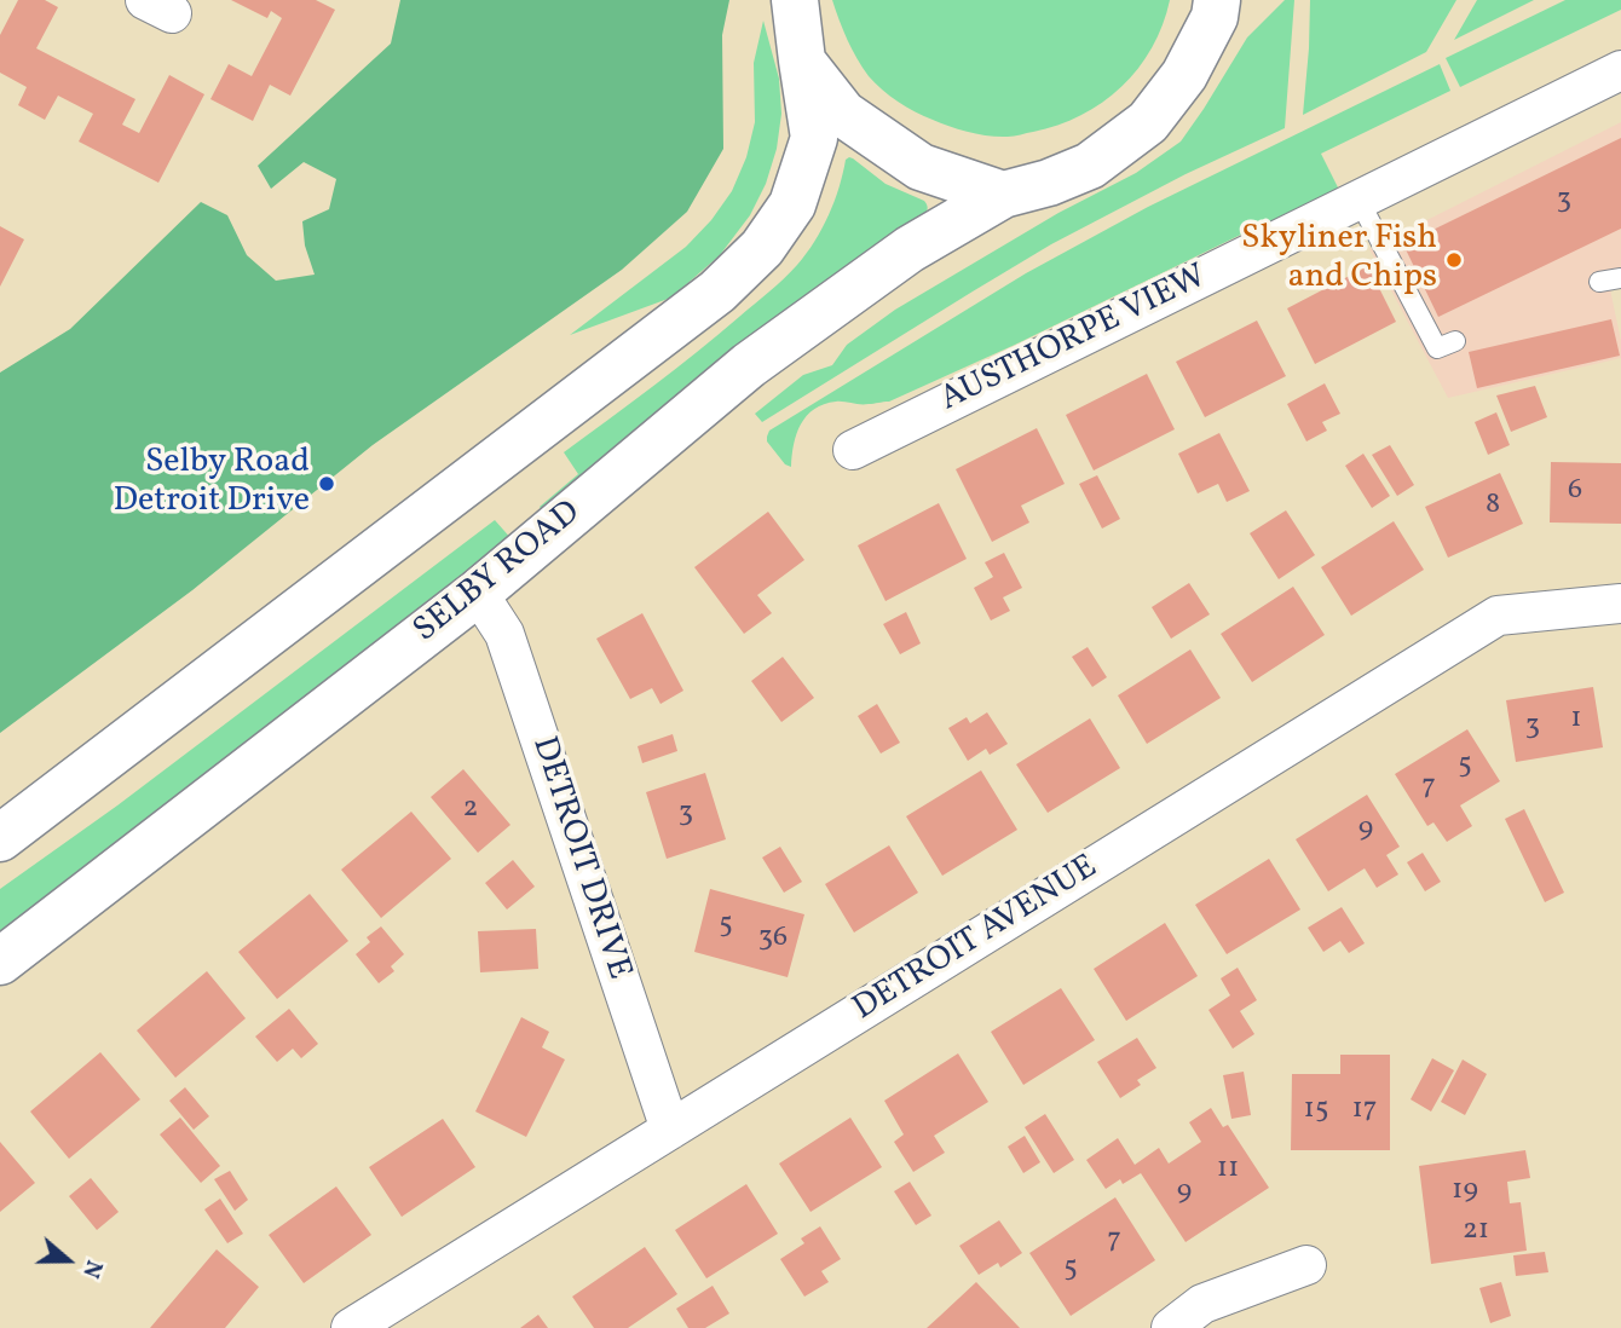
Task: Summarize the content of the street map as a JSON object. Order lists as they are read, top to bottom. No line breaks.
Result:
{"streets":{"main road":["SELBY ROAD"],"street":["AUSTHORPE VIEW","DETROIT DRIVE","DETROIT AVENUE"]},"crossings":[["SELBY ROAD","DETROIT DRIVE"],["DETROIT DRIVE","DETROIT AVENUE"]],"places":["Skyliner Fish and Chips","Selby Road Detroit Drive"],"house_numbers":["3","6","8","1","3","5","7","2","3","9","5","36","15","17","11","19","9","21","7","5"],"north":"right"}
